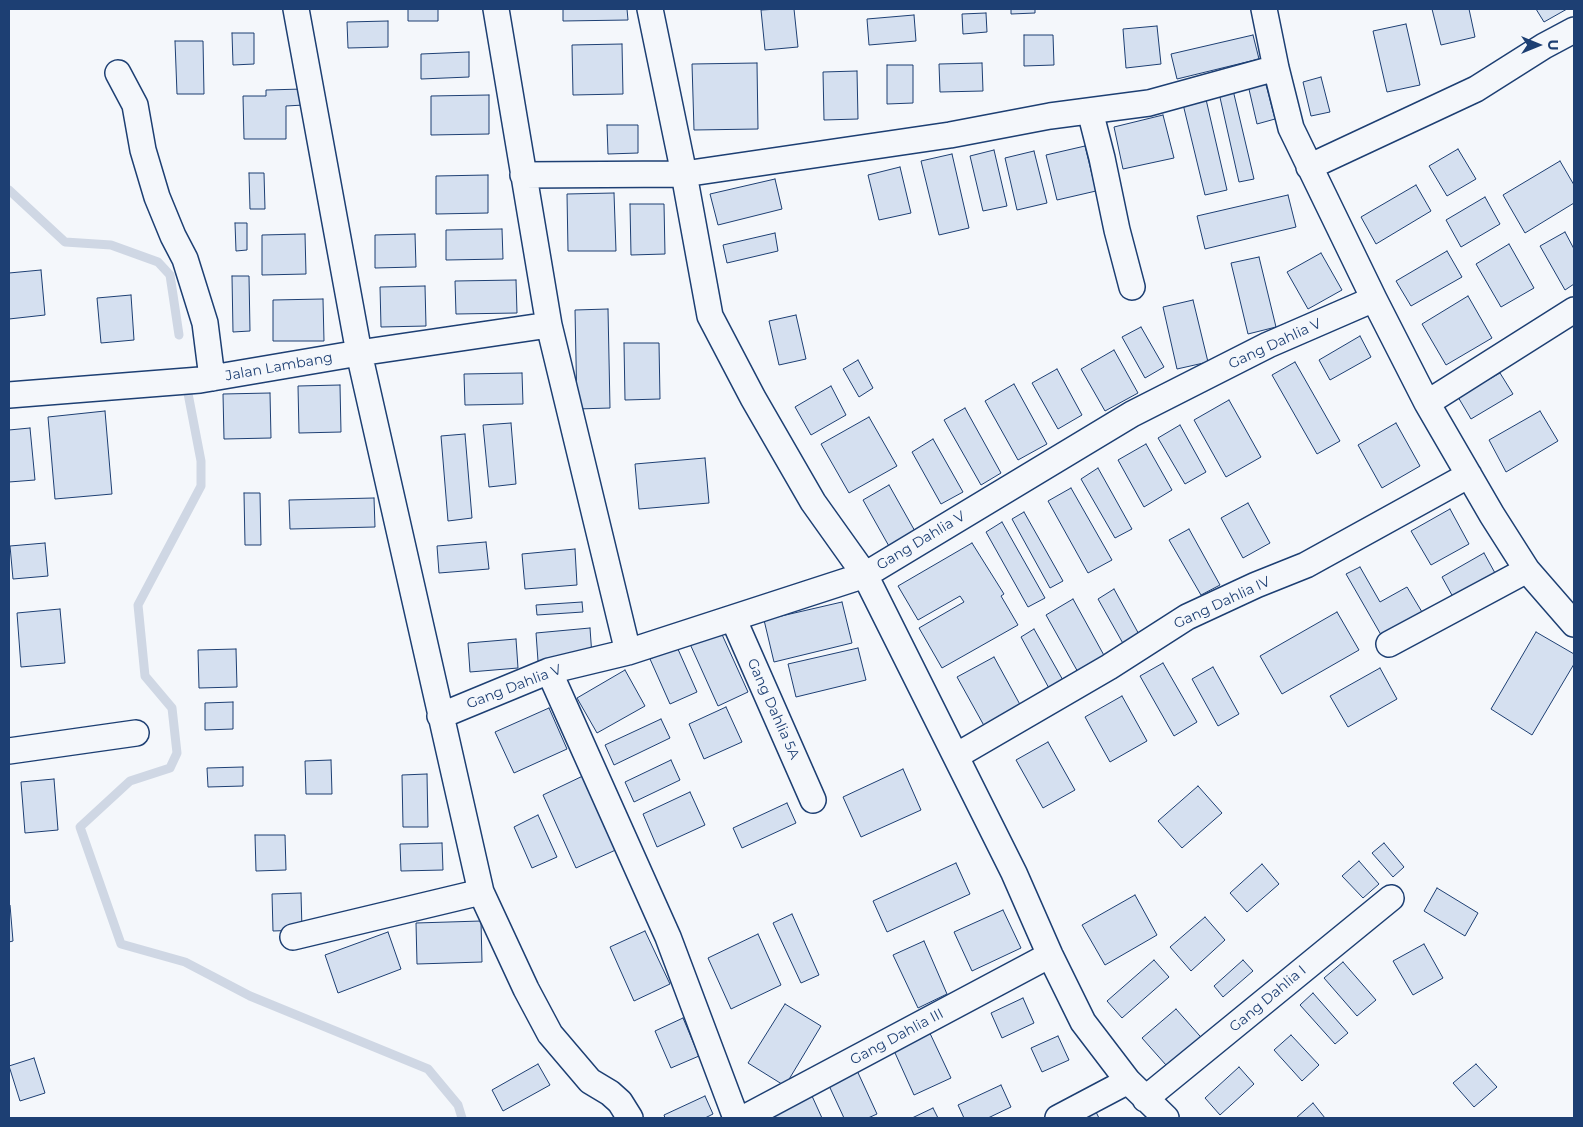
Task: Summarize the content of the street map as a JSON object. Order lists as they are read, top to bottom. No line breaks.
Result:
{"streets":{"street":["Gang Dahlia V","Jalan Lambang","Gang Dahlia IV","Gang Dahlia 5A","Gang Dahlia I","Gang Dahlia III"]},"crossings":[["Gang Dahlia V","Gang Dahlia 5A"]],"north":"right"}
